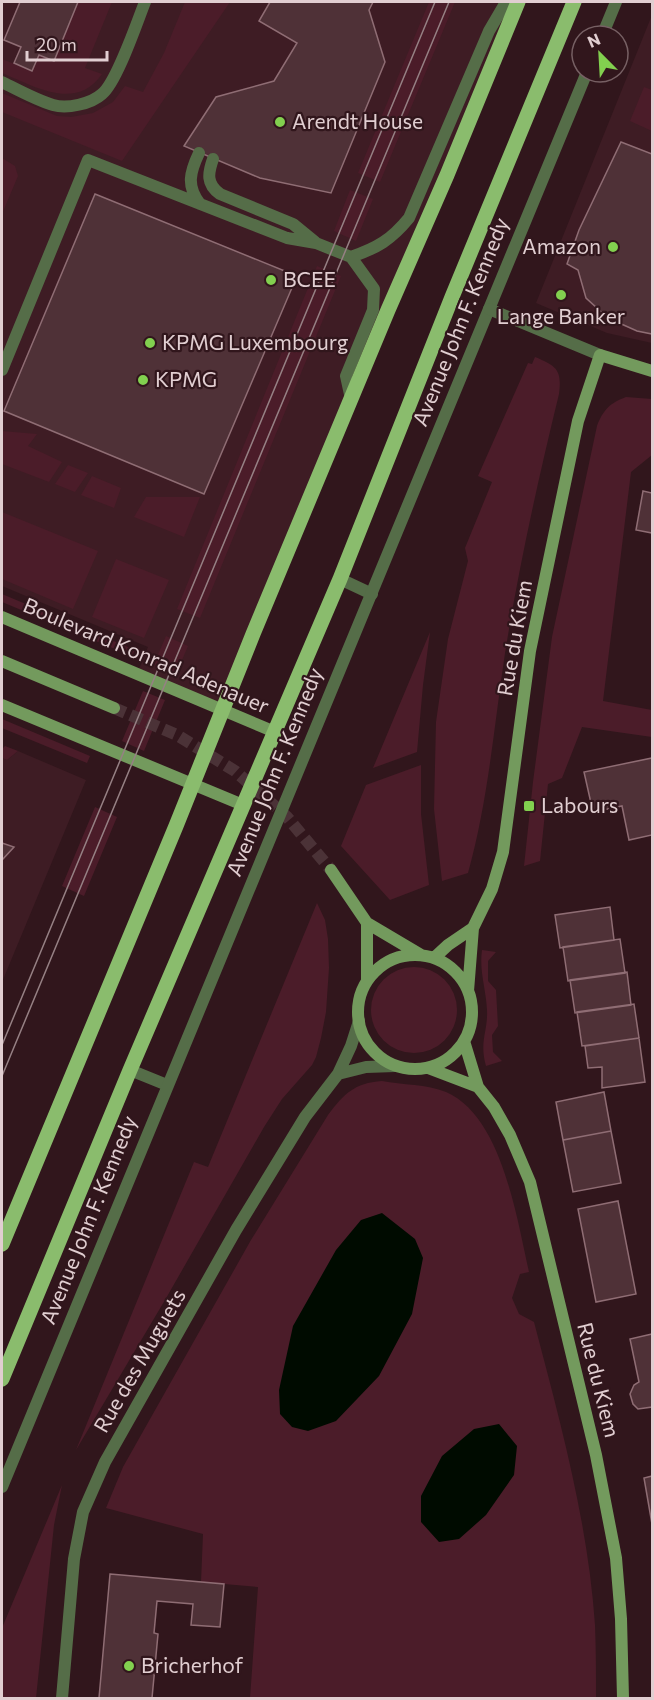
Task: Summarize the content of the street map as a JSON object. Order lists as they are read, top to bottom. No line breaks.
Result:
{"streets":{"main road":["Avenue John F. Kennedy","Rue du Kiem","Boulevard Konrad Adenauer"],"street":["Rue des Muguets"]},"crossings":[["Avenue John F. Kennedy","Boulevard Konrad Adenauer"],["Rue du Kiem","Rue des Muguets"]],"places":{"other":["Arendt House","Amazon","BCEE","Lange Banker","KPMG Luxembourg","KPMG","Bricherhof"],"transit":["Labours"]},"scale_bar":"20 m","north":"top left"}
